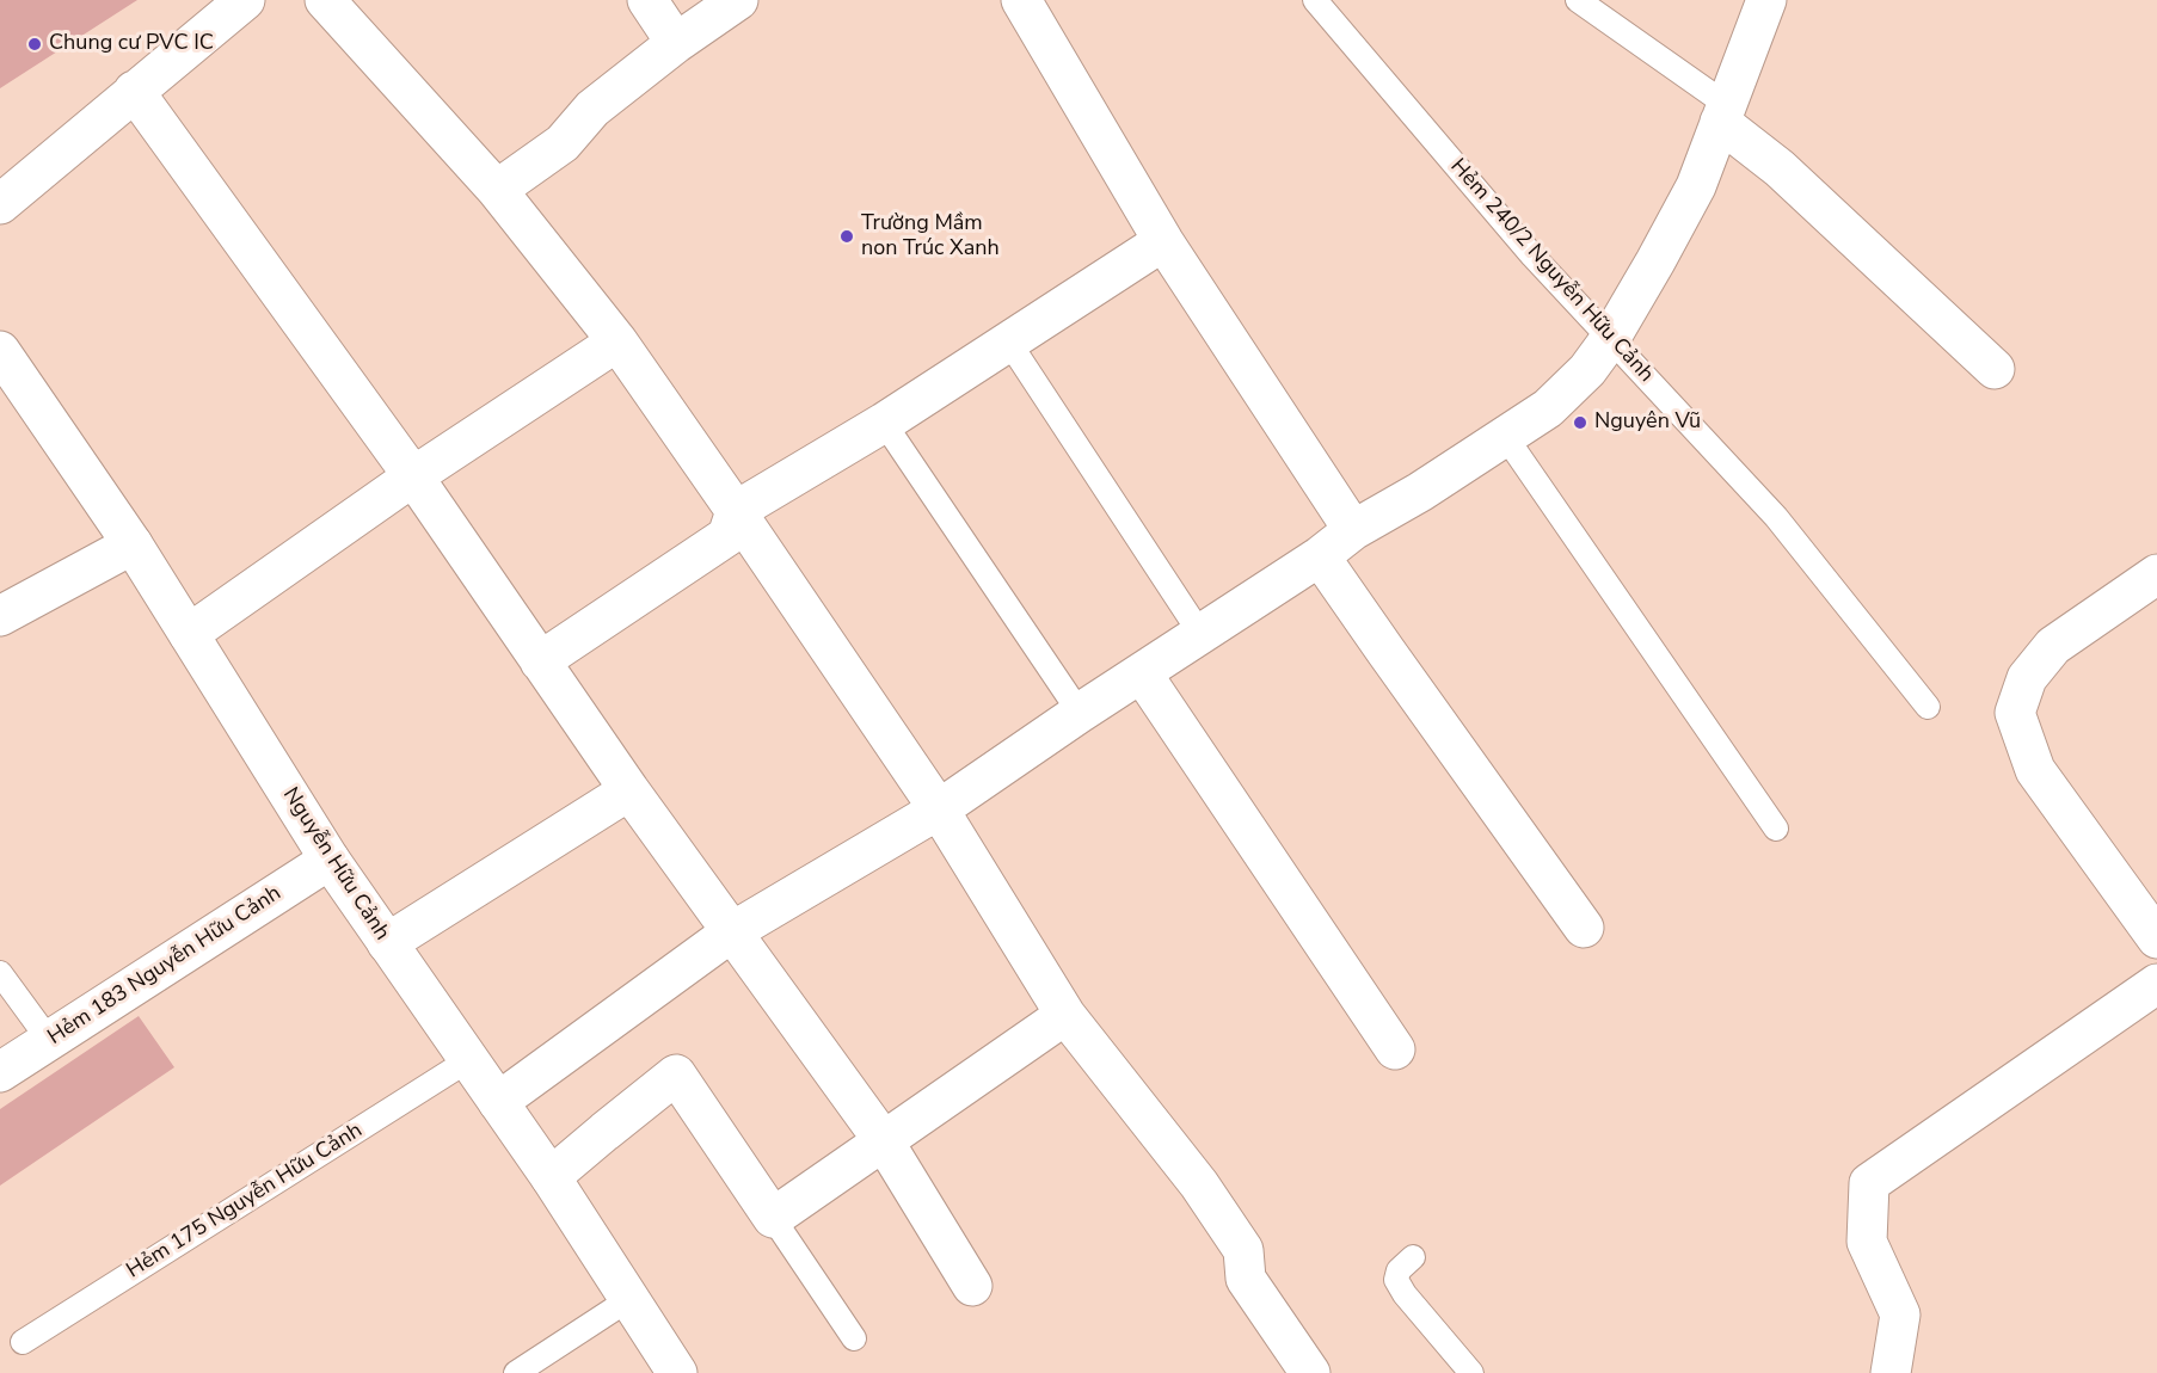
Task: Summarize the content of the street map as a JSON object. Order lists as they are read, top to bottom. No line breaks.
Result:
{"streets":{"street":["Nguyễn Hữu Cảnh","Hẻm 183 Nguyễn Hữu Cảnh"],"lane":["Hẻm 240/2 Nguyễn Hữu Cảnh","Hẻm 175 Nguyễn Hữu Cảnh"]},"crossings":[["Nguyễn Hữu Cảnh","Hẻm 183 Nguyễn Hữu Cảnh"],["Nguyễn Hữu Cảnh","Hẻm 175 Nguyễn Hữu Cảnh"]],"places":["Chung cư PVC IC","Trường Mầm non Trúc Xanh","Nguyên Vũ"]}
